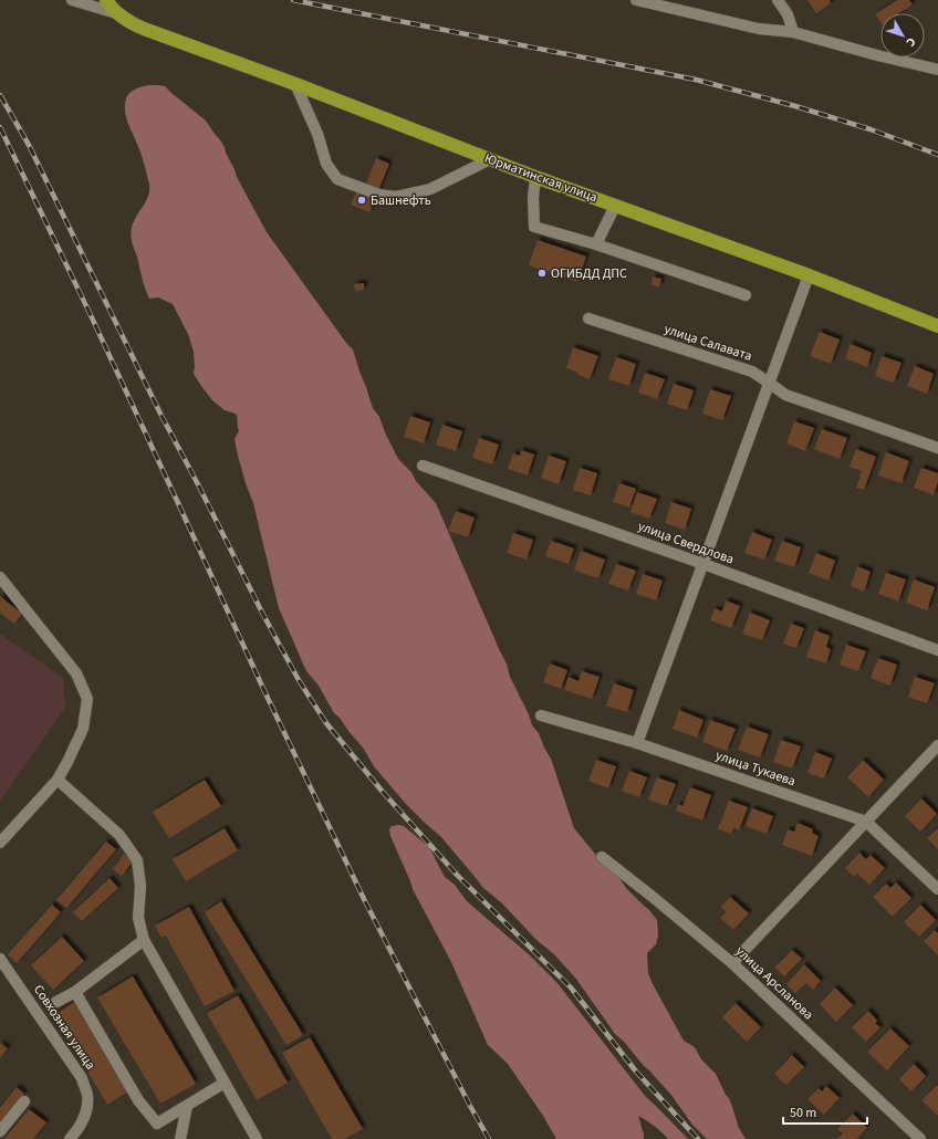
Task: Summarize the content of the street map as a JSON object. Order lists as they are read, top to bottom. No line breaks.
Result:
{"streets":{"main road":["Юрматинская улица"],"street":["улица Салавата","улица Свердлова","улица Тукаева","улица Арсланова","Совхозная улица"]},"places":["Башнефть","ОГИБДД ДПС"],"scale_bar":"50 m","north":"bottom right"}
